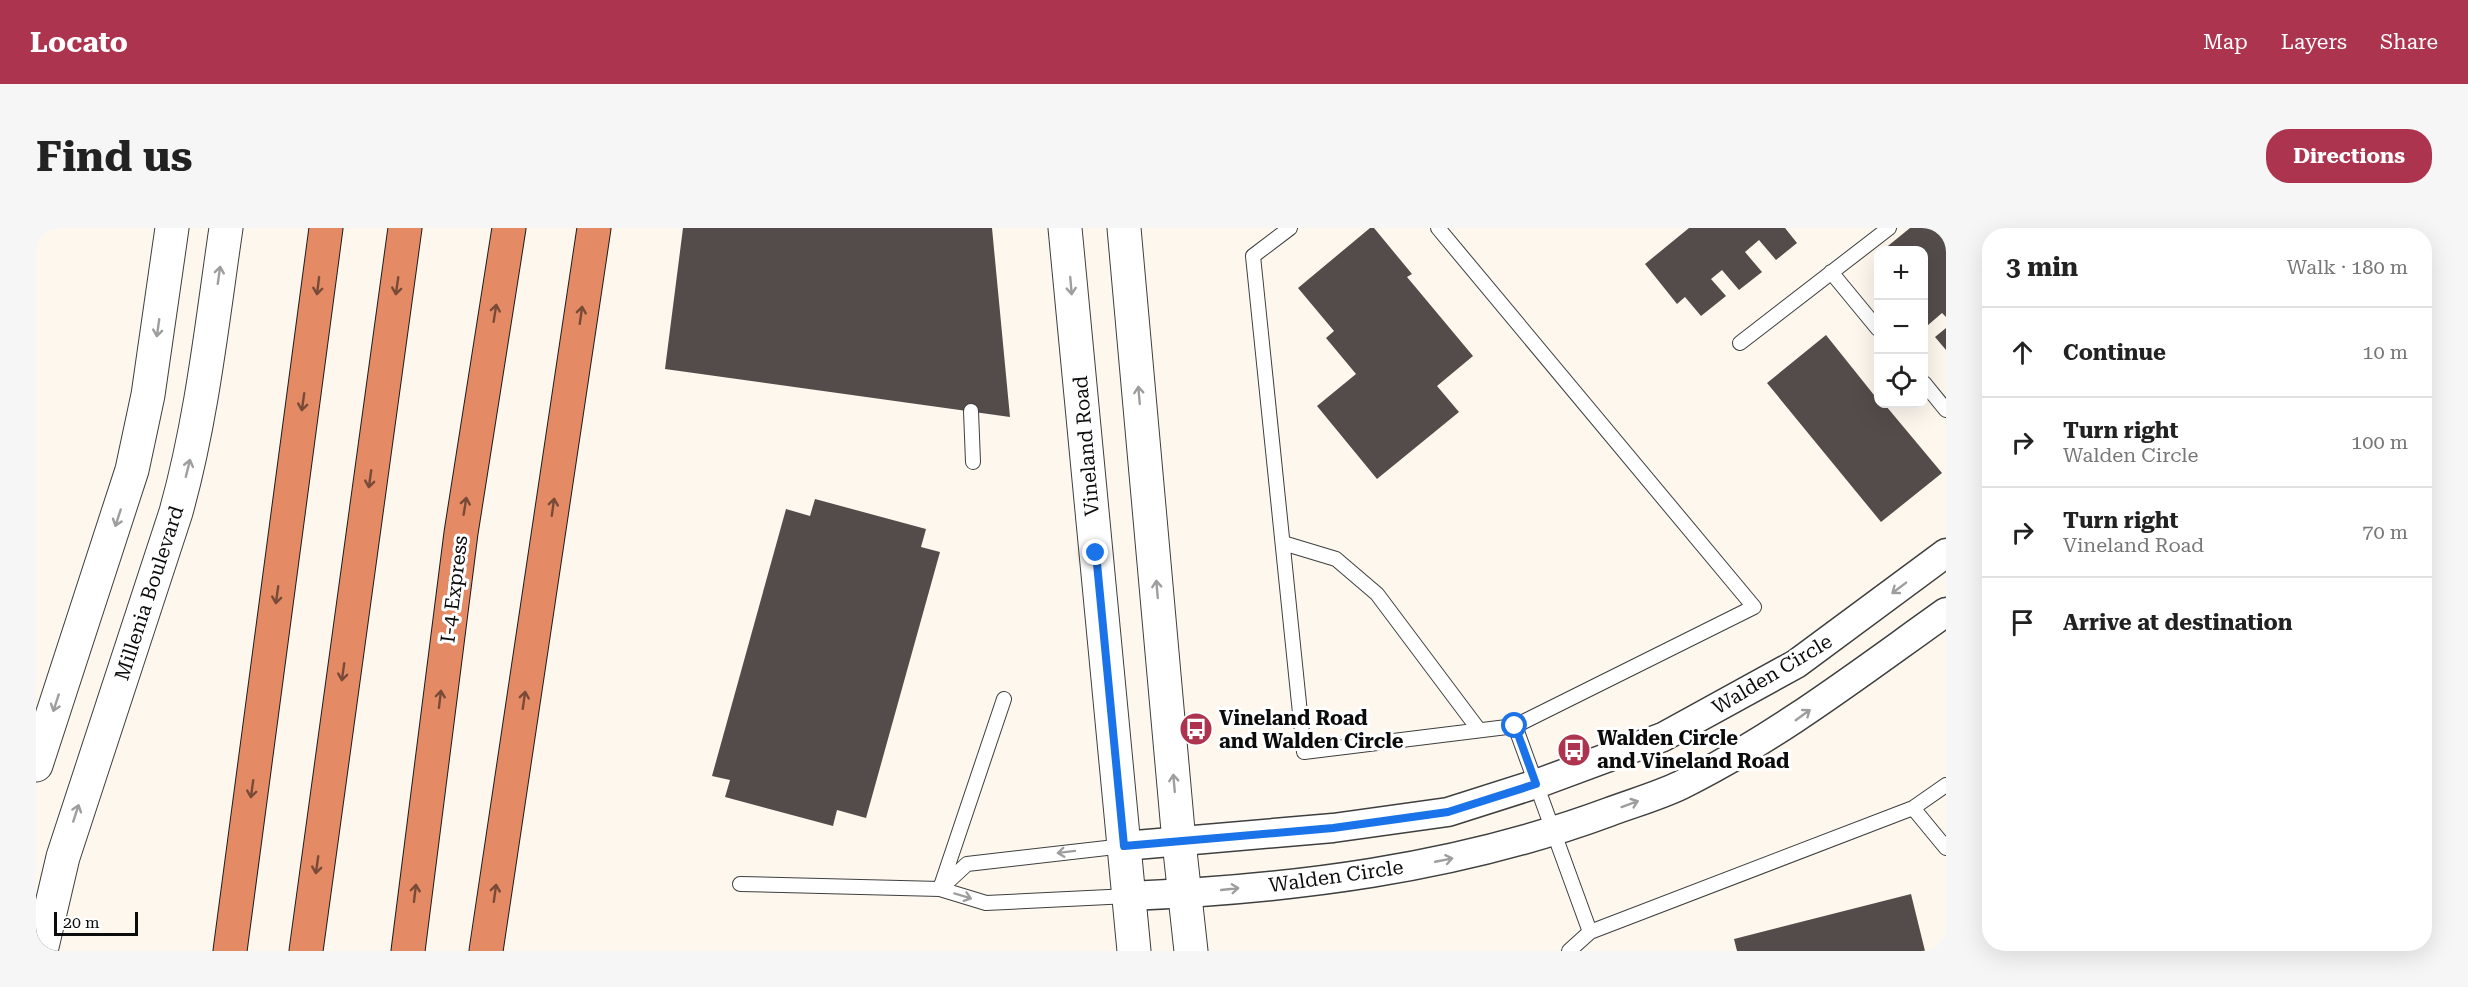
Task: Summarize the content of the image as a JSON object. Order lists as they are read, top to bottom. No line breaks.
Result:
{"streets":{"highway":["I-4 Express"],"street":["Vineland Road","Millenia Boulevard","Walden Circle"]},"crossings":[["Vineland Road","Walden Circle"]],"places":{"bus stop":["Vineland Road and Walden Circle","Walden Circle and Vineland Road"]},"scale_bar":"20 m","page":{"header":"Locato","nav":["Map","Layers","Share"],"buttons":"Directions","title":"Find us","heading":["3 min","Walk · 180 m"],"map_buttons":["+","−"],"list":[["Continue","10 m"],["Turn right","Walden Circle","100 m"],["Turn right","Vineland Road","70 m"],"Arrive at destination"],"scale":"20 m"}}
